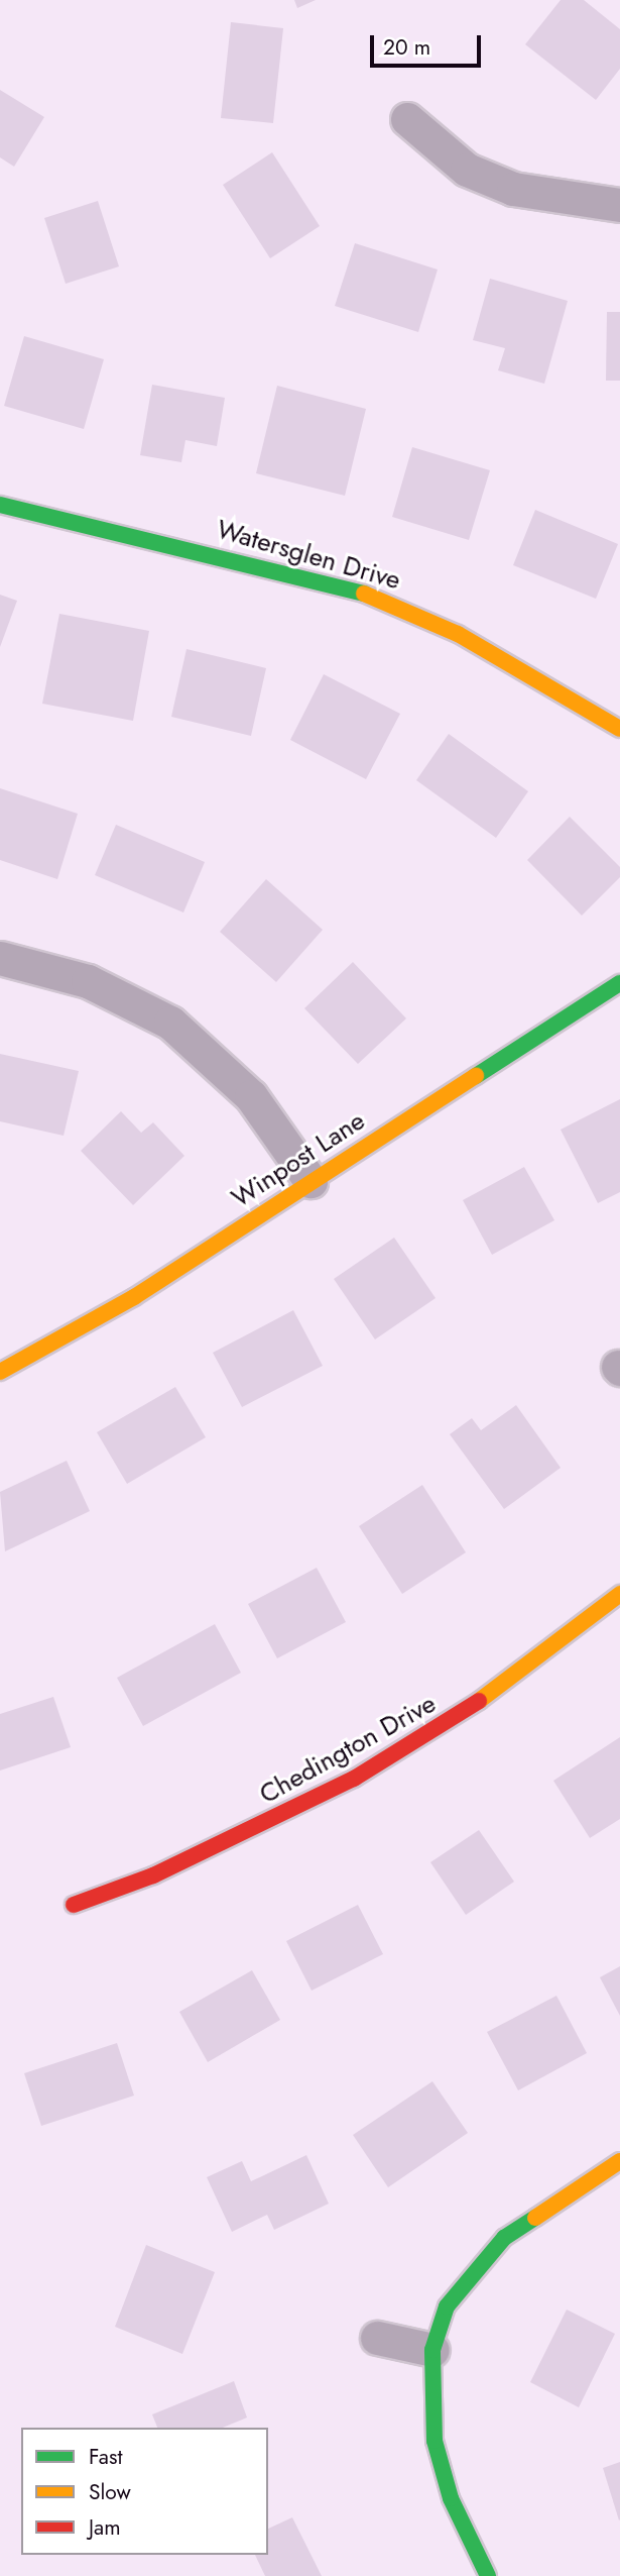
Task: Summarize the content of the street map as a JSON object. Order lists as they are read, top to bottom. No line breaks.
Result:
{"streets":{"street":["Watersglen Drive","Winpost Lane","Chedington Drive"]},"legend":["Fast","Slow","Jam"],"scale_bar":"20 m"}
